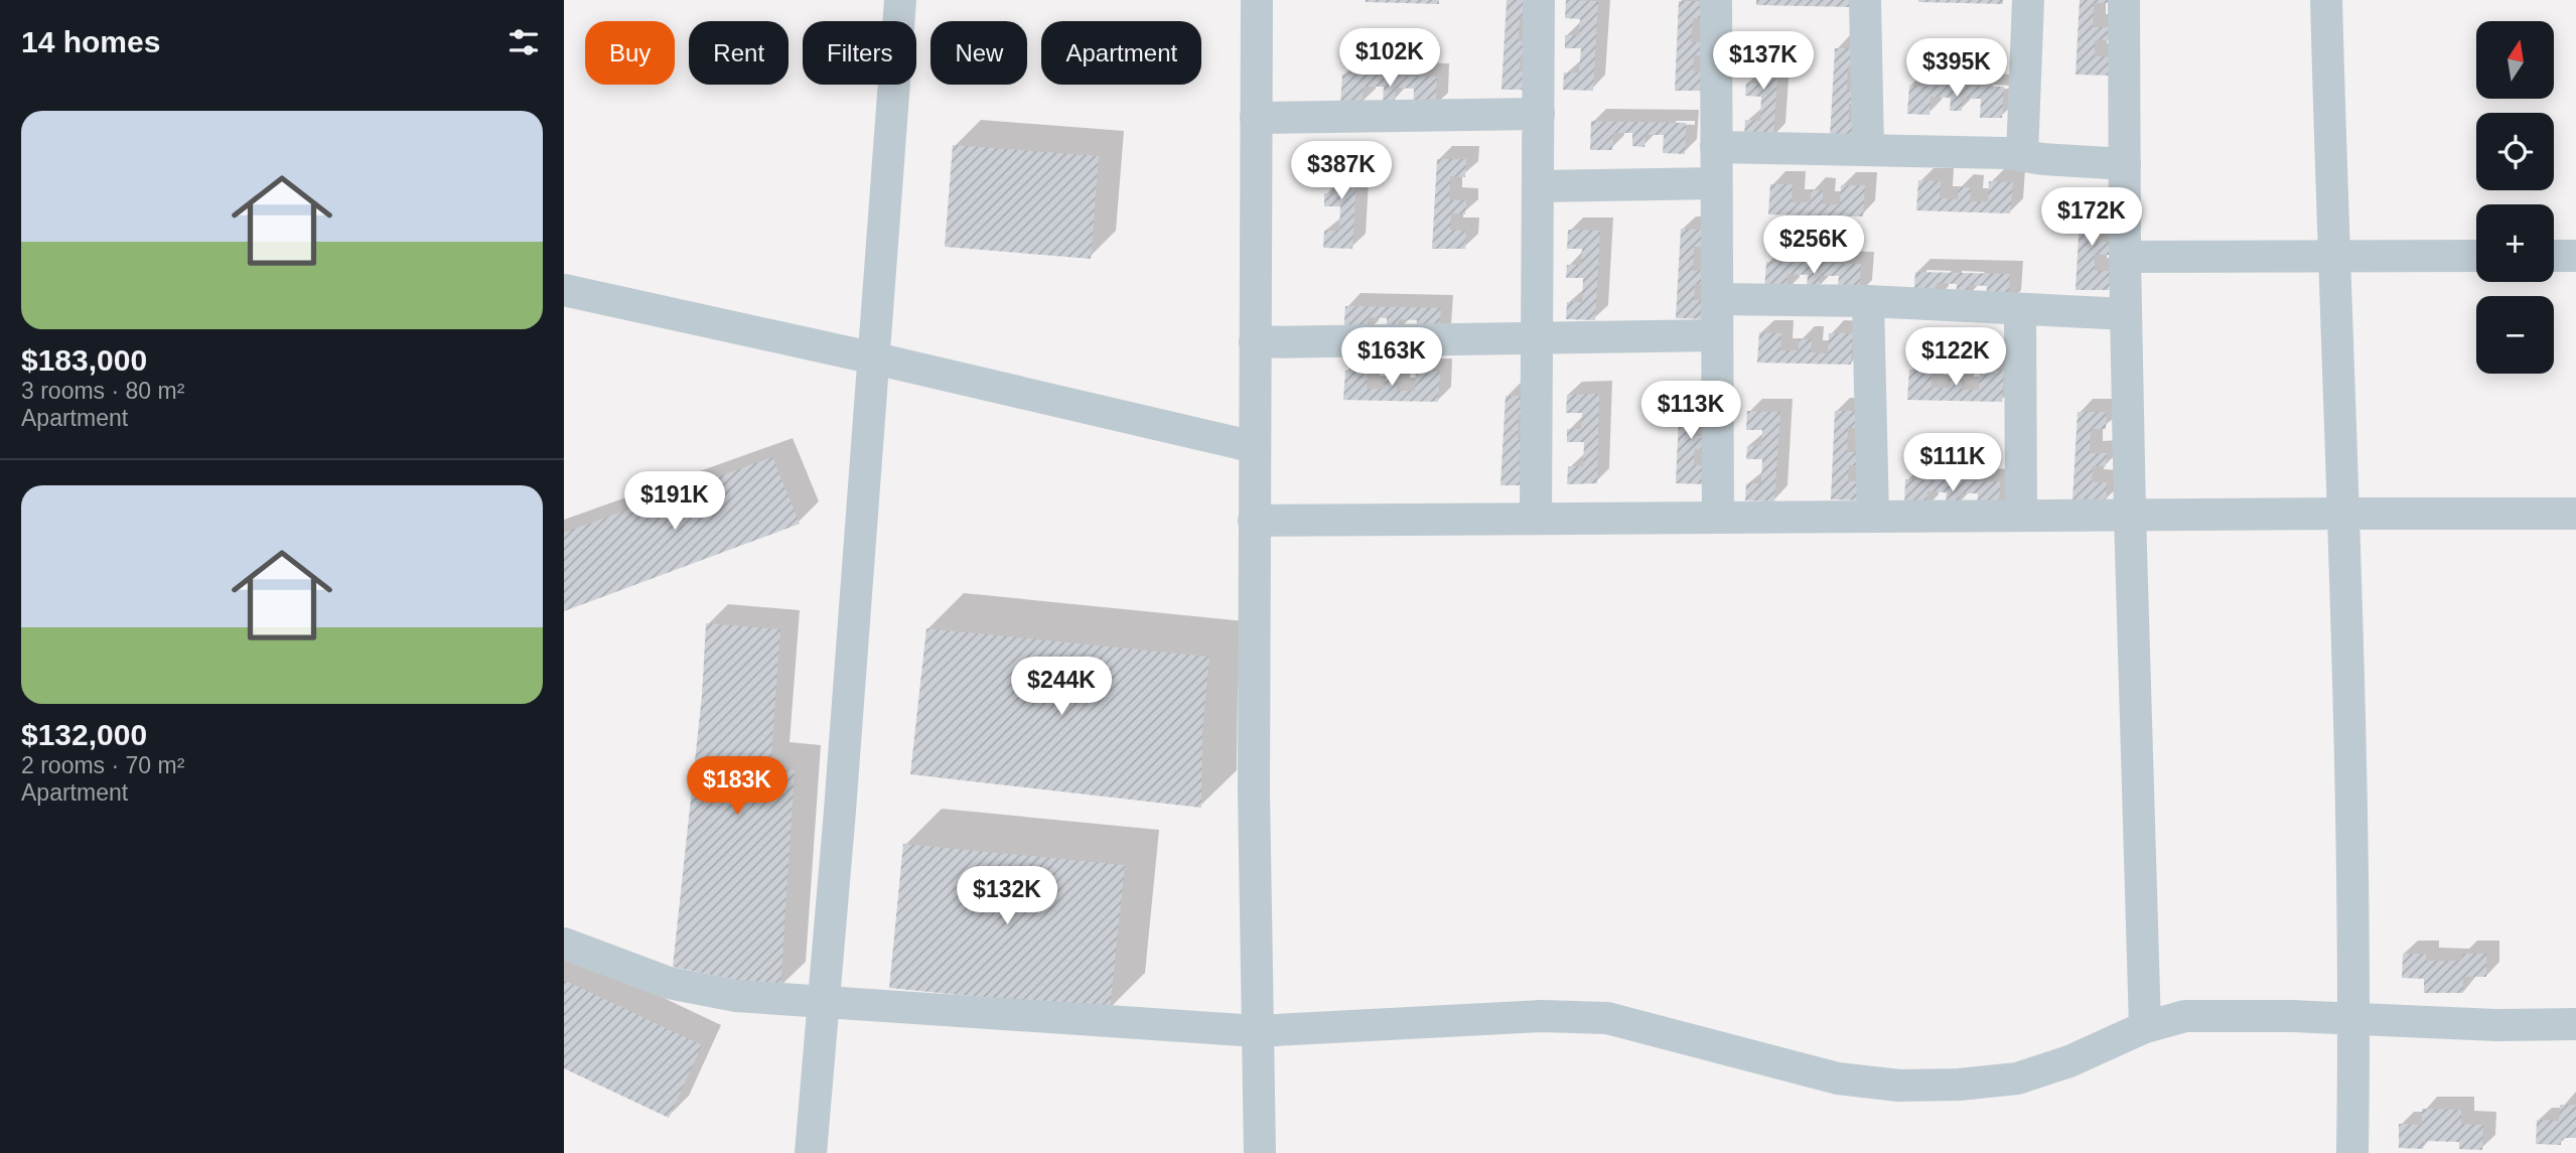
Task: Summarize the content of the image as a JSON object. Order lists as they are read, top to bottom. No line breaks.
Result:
{"north":"top","page":{"heading":"14 homes","map_buttons":["+","−"],"chip":["Buy","Rent","Filters","New","Apartment"],"price":["$102K","$137K","$395K","$387K","$172K","$256K","$163K","$122K","$113K","$111K","$191K","$244K","$183K","$132K"],"list":[{"name":"$183,000","note":"3 rooms · 80 m² · Apartment"},{"name":"$132,000","note":"2 rooms · 70 m² · Apartment"}]}}
